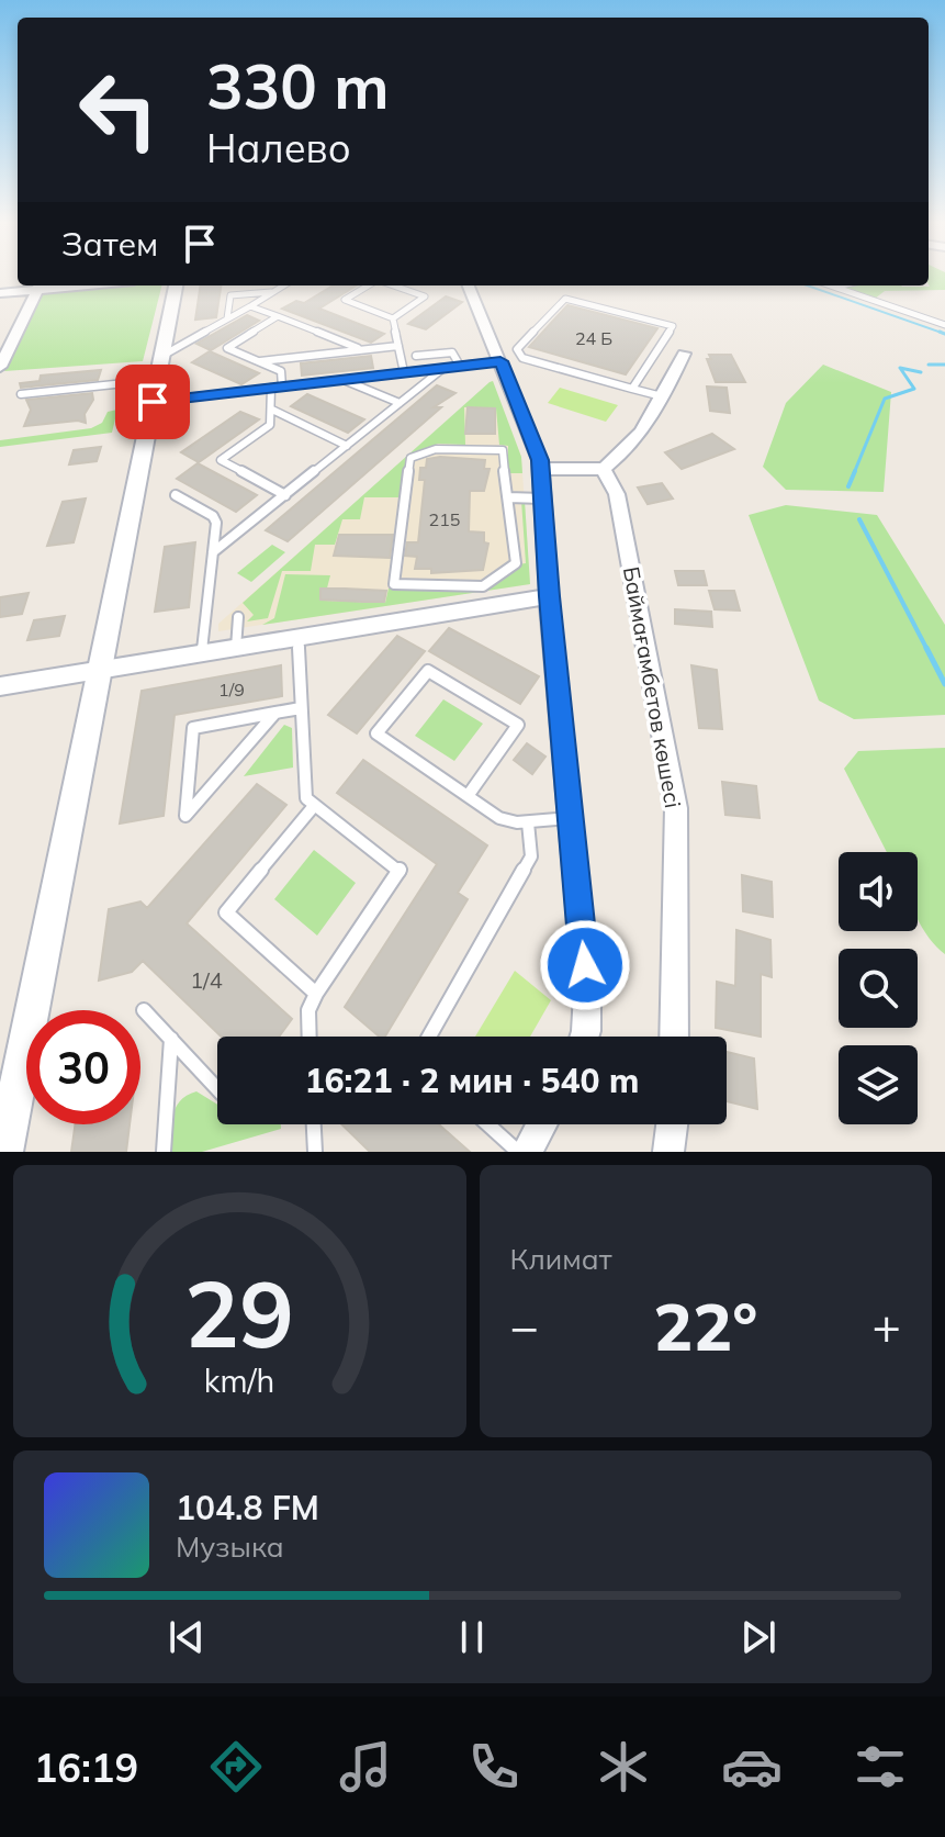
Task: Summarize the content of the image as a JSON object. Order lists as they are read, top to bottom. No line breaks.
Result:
{"streets":{"street":["Баймағамбетов көшесі"]},"house_numbers":["24 Б","215","1/9","1/4"],"page":{"turn":["330 m","Налево"],"then":"Затем","limit":"30","trip":"16:21 · 2 мин · 540 m","tile":"Климат","heat":["−","22°","+"],"song":["104.8 FM","Музыка"],"tabs":"16:19","gauge":["29","km/h"]}}
